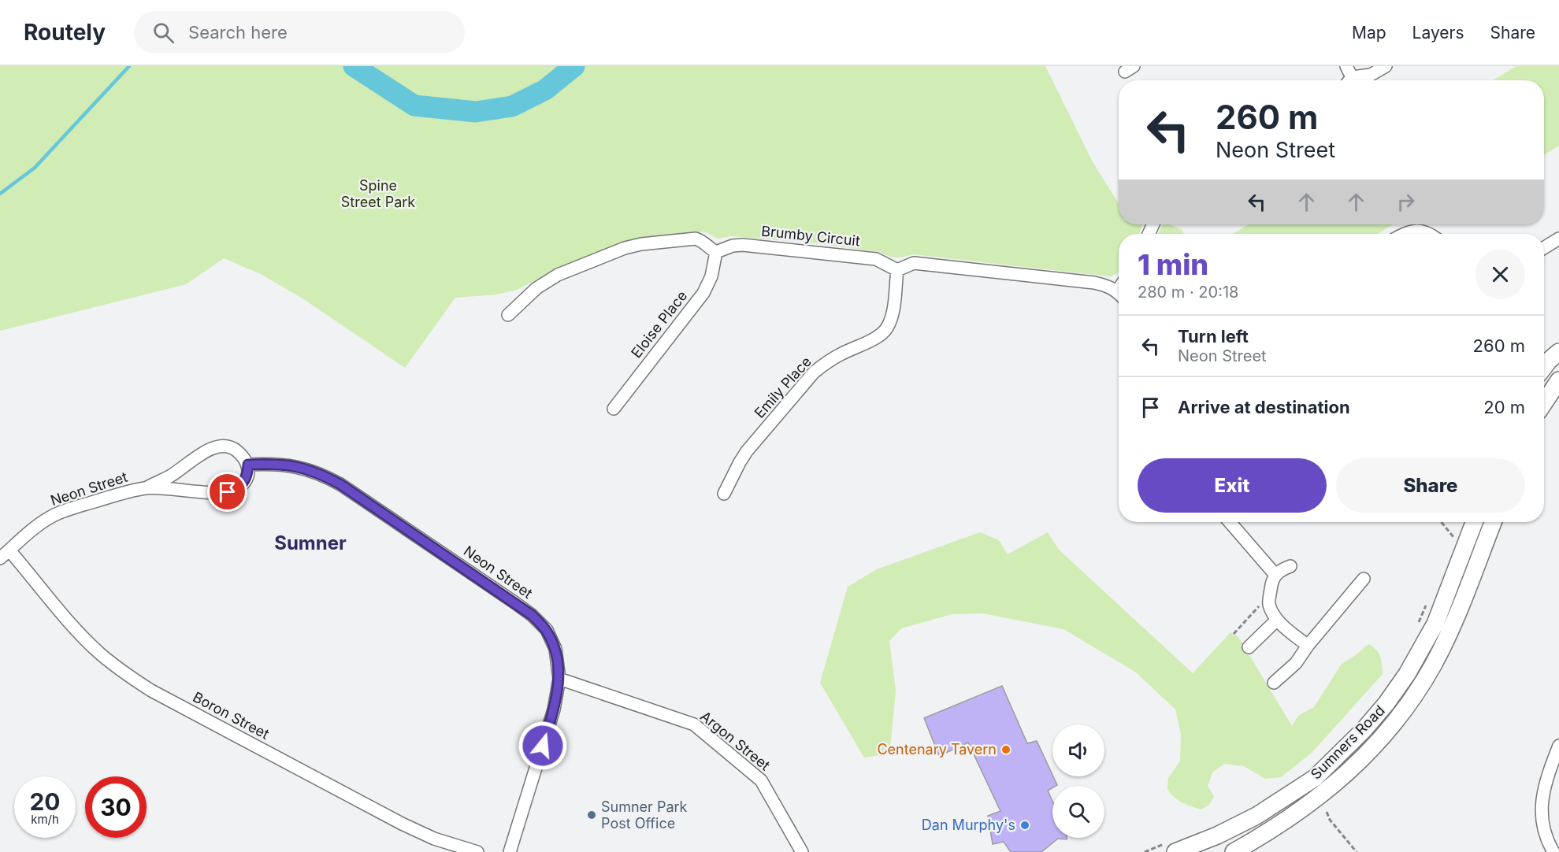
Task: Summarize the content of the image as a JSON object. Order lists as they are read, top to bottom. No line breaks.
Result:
{"streets":{"main road":["Sumners Road"],"street":["Brumby Circuit","Eloise Place","Emily Place","Neon Street","Boron Street","Argon Street"]},"crossings":[["Brumby Circuit","Eloise Place"],["Brumby Circuit","Emily Place"],["Neon Street","Boron Street"],["Neon Street","Argon Street"]],"districts":["Sumner"],"parks":["Spine Street Park"],"places":["Centenary Tavern","Sumner Park Post Office","Dan Murphy's"],"page":{"header":"Routely","search":"Search here","nav":["Map","Layers","Share"],"turn":["260 m","Neon Street"],"heading":["1 min","280 m · 20:18"],"list":[{"name":"Turn left","note":"Neon Street","value":"260 m"},{"name":"Arrive at destination","value":"20 m"}],"buttons":["Exit","Share"],"speed":"20 km/h","limit":"30"}}
